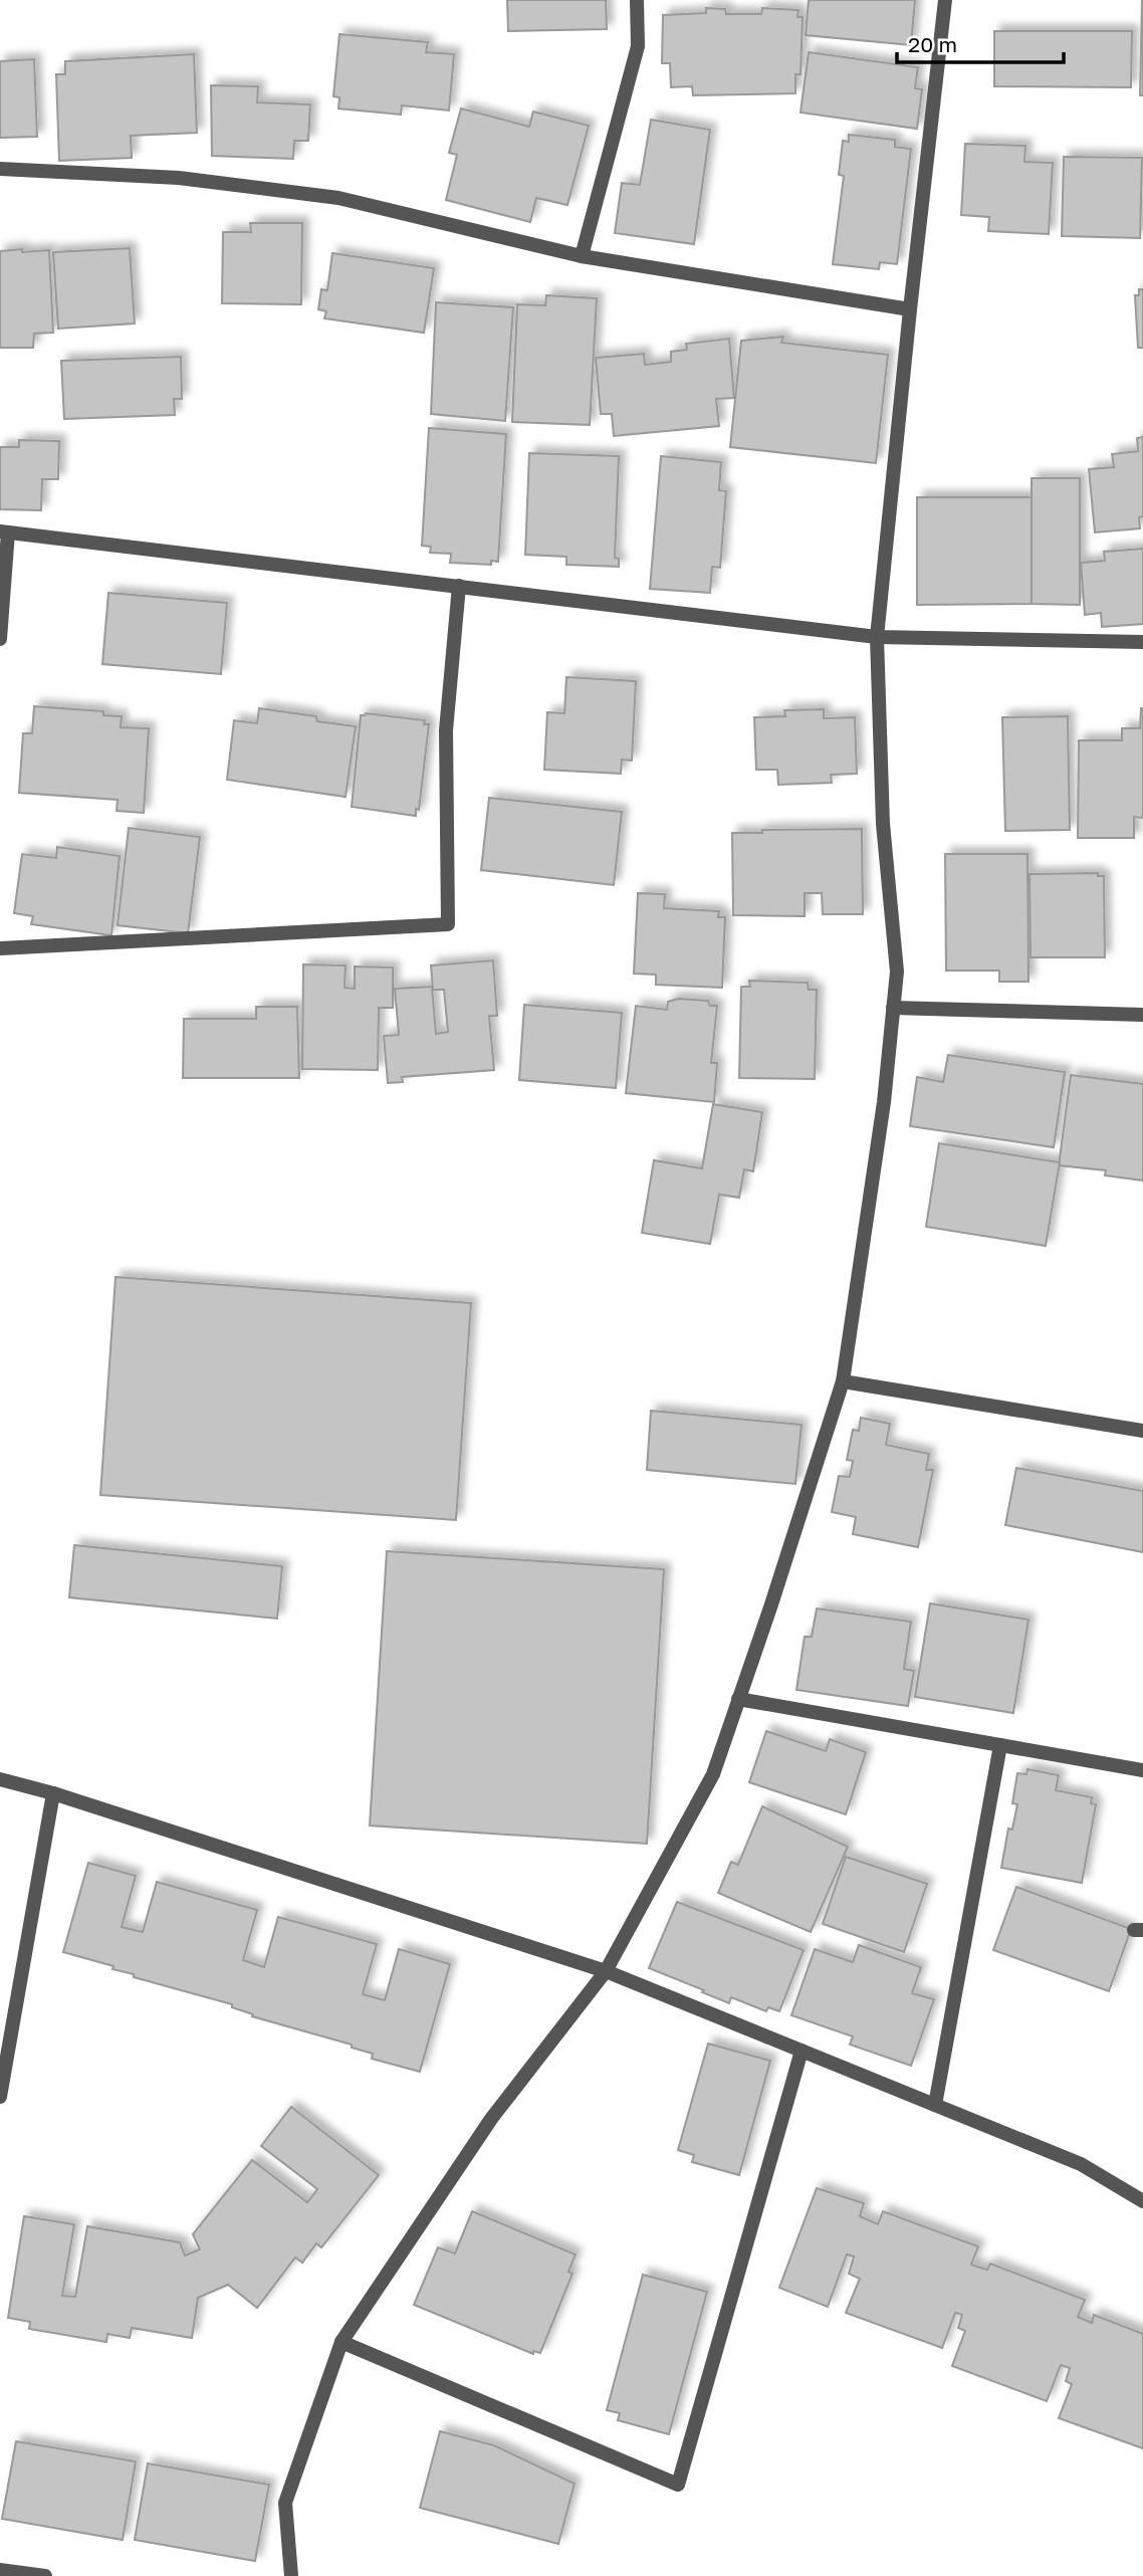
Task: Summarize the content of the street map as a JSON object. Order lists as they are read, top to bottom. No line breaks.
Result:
{"scale_bar":"20 m"}
